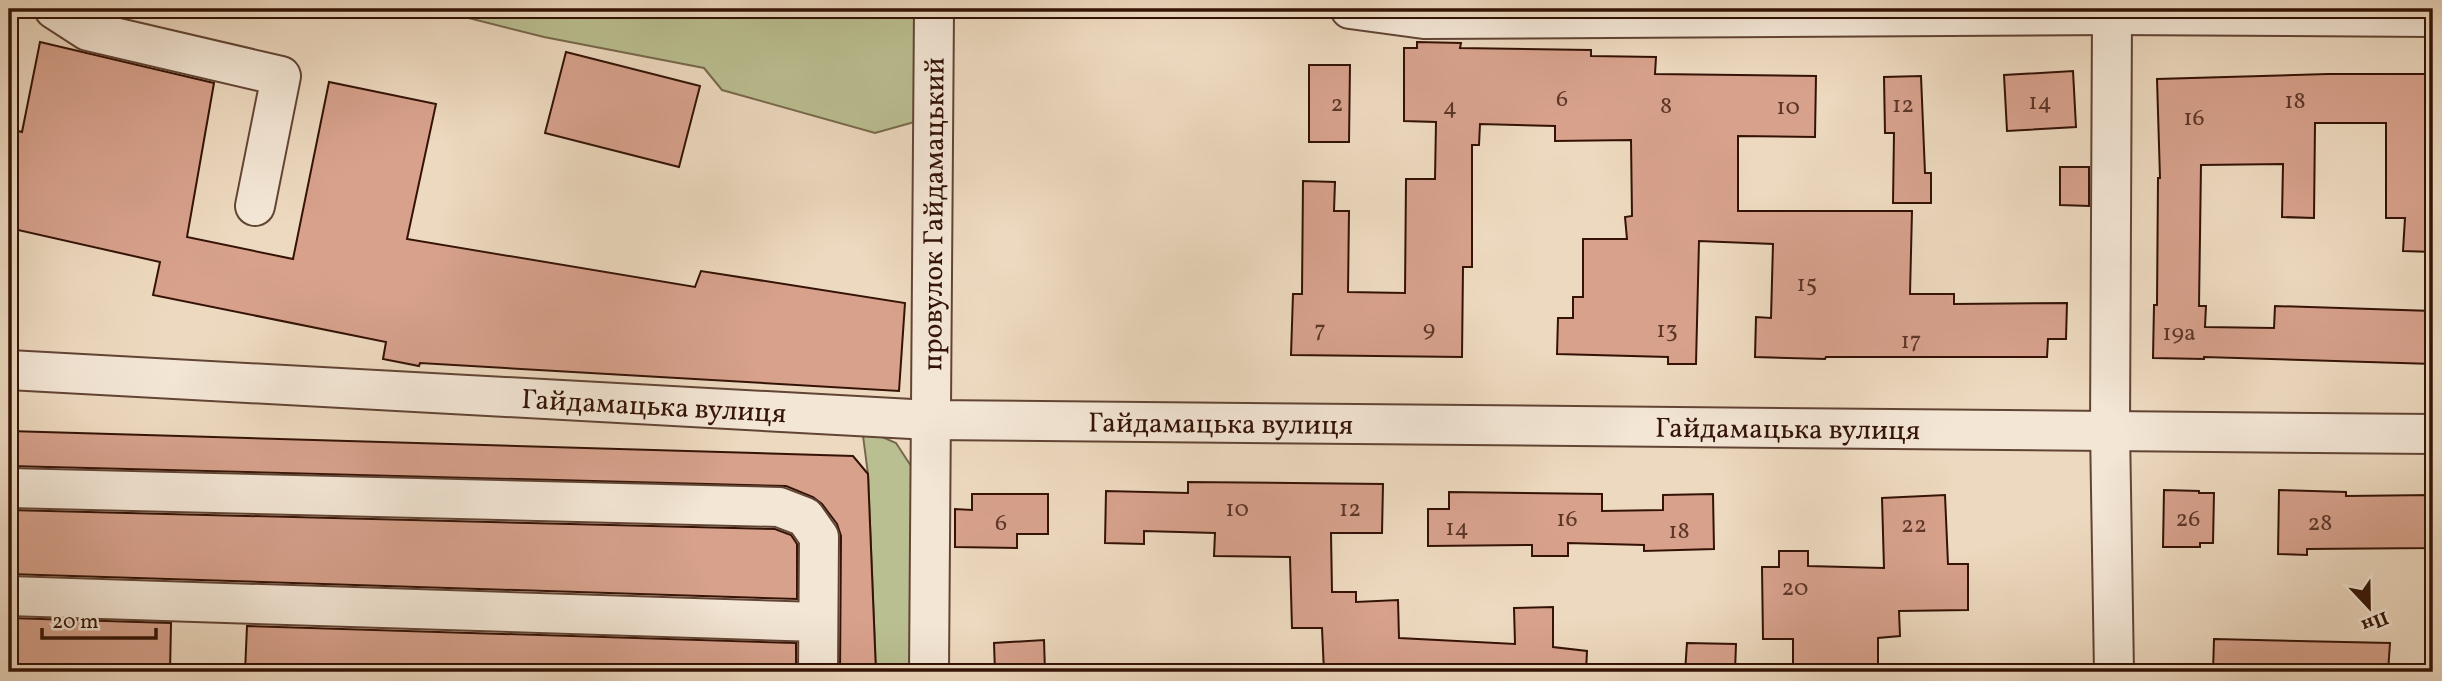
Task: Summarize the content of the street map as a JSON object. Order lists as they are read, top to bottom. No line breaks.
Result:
{"streets":{"street":["провулок Гайдамацький","Гайдамацька вулиця"]},"crossings":[["провулок Гайдамацький","Гайдамацька вулиця"]],"house_numbers":["6","18","14","2","12","8","4","10","16","15","9","7","13","19а","17","10","12","16","26","6","28","22","14","18","20"],"scale_bar":"20 m","north":"bottom"}
